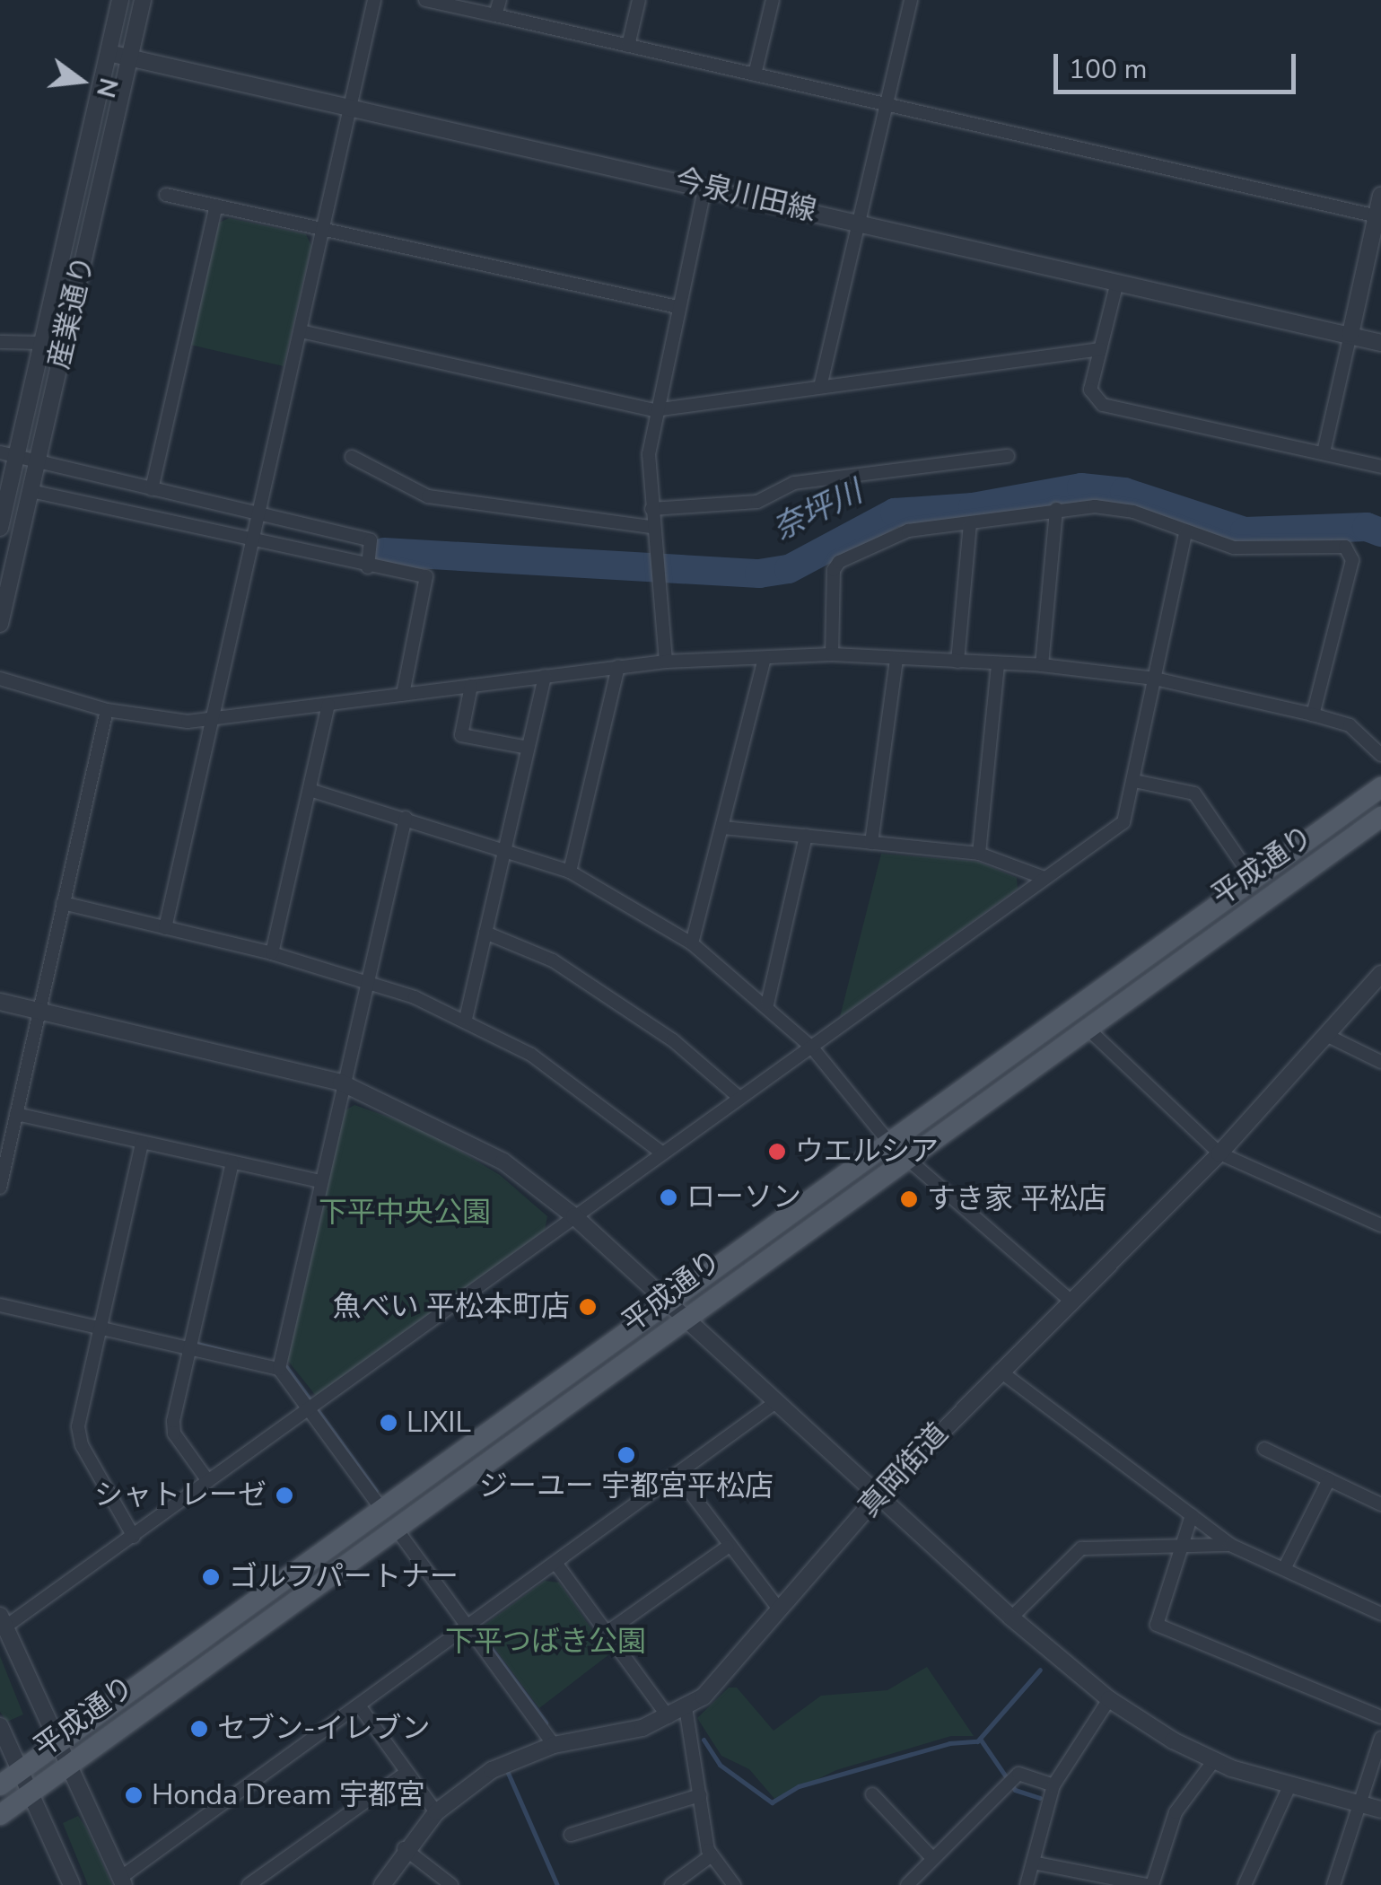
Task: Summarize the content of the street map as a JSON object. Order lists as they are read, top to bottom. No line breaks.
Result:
{"streets":{"main road":["平成通り"],"street":["今泉川田線","産業通り","真岡街道"]},"crossings":[["今泉川田線","産業通り"]],"water":["奈坪川"],"parks":["下平中央公園","下平つばき公園"],"places":["ウエルシア","ローソン","すき家 平松店","魚べい 平松本町店","LIXIL","ジーユー 宇都宮平松店","シャトレーゼ","ゴルフパートナー","セブン-イレブン","Honda Dream 宇都宮"],"scale_bar":"100 m","north":"right"}
